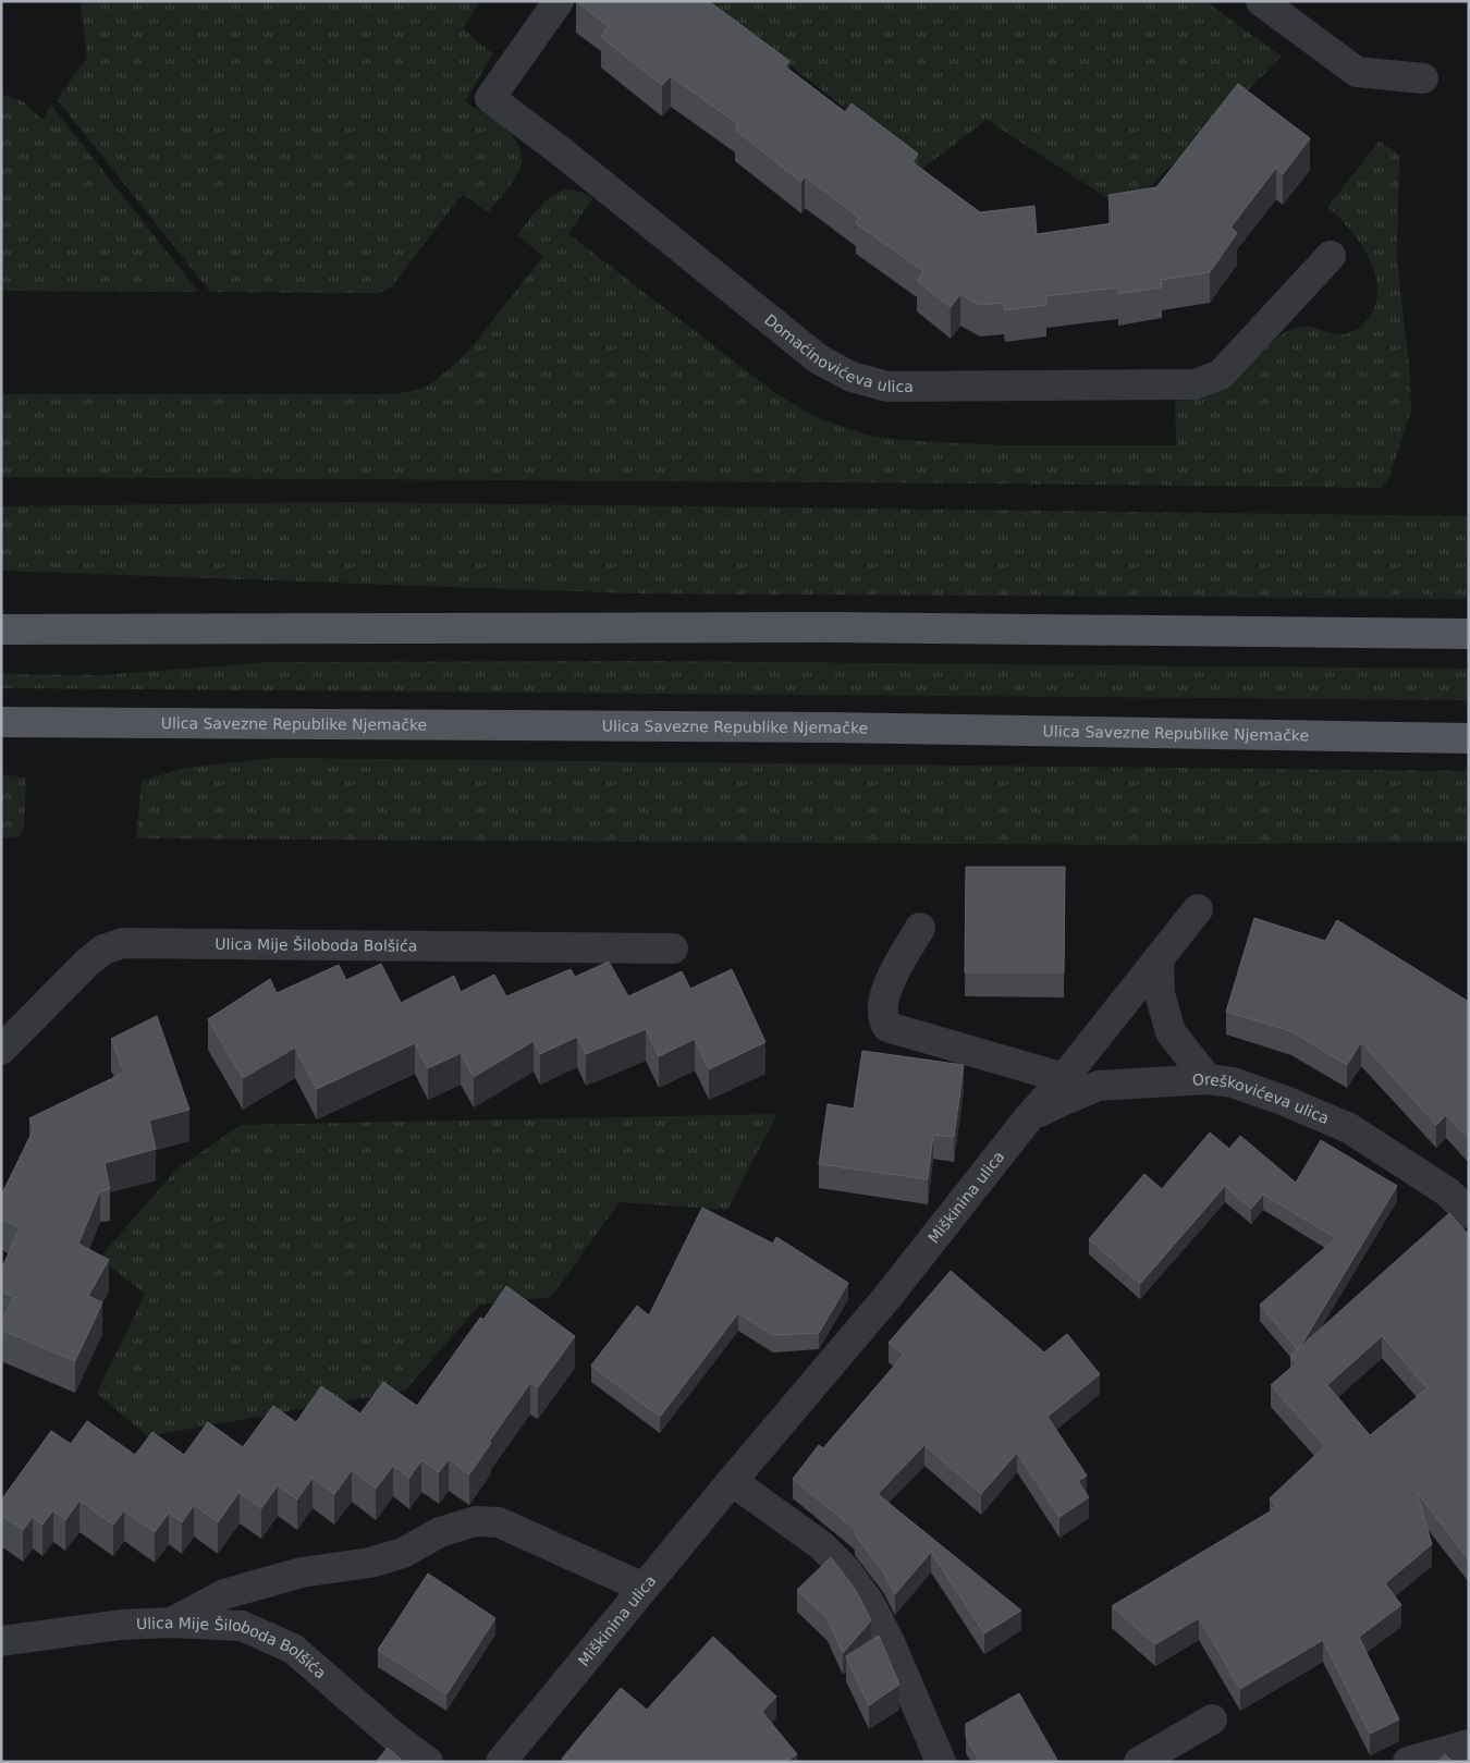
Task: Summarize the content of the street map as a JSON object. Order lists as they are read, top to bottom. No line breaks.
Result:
{"streets":{"main road":["Ulica Savezne Republike Njemačke"],"street":["Domaćinovićeva ulica","Ulica Mije Šiloboda Bolšića","Oreškovićeva ulica","Miškinina ulica"]},"crossings":[["Oreškovićeva ulica","Miškinina ulica"]]}
